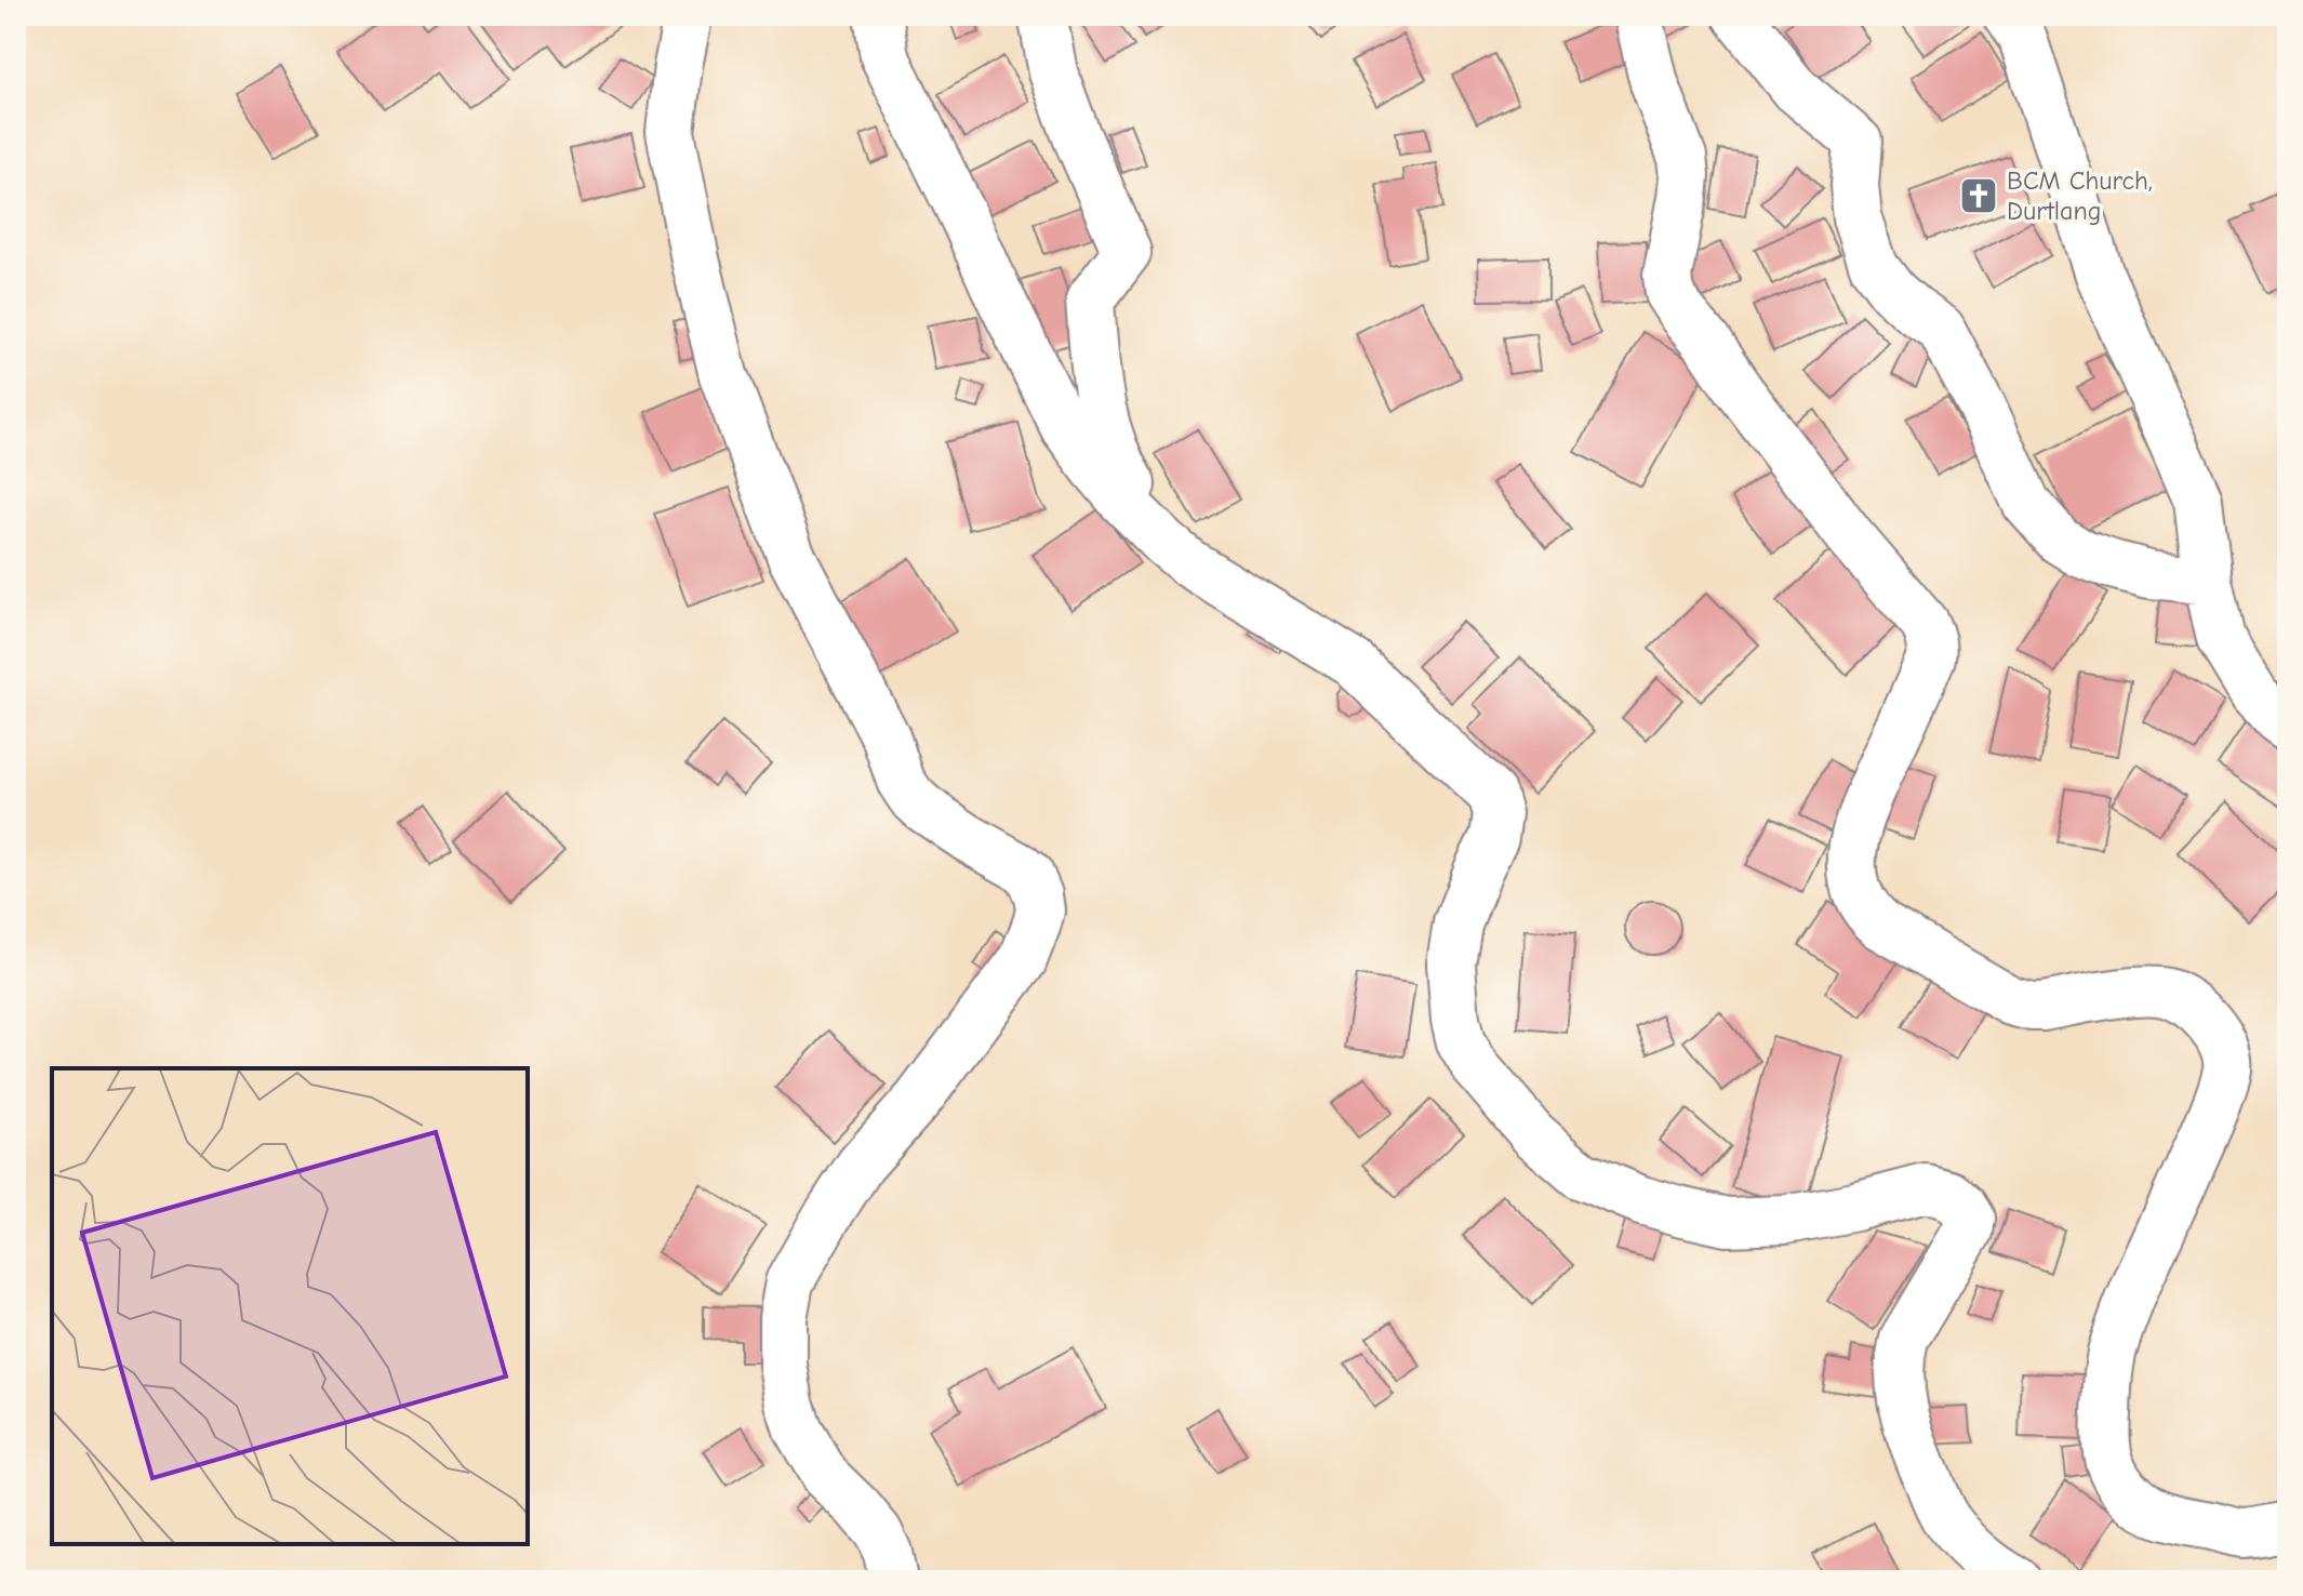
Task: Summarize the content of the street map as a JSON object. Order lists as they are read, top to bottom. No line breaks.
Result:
{"places":{"church":["BCM Church, Durtlang"]}}
